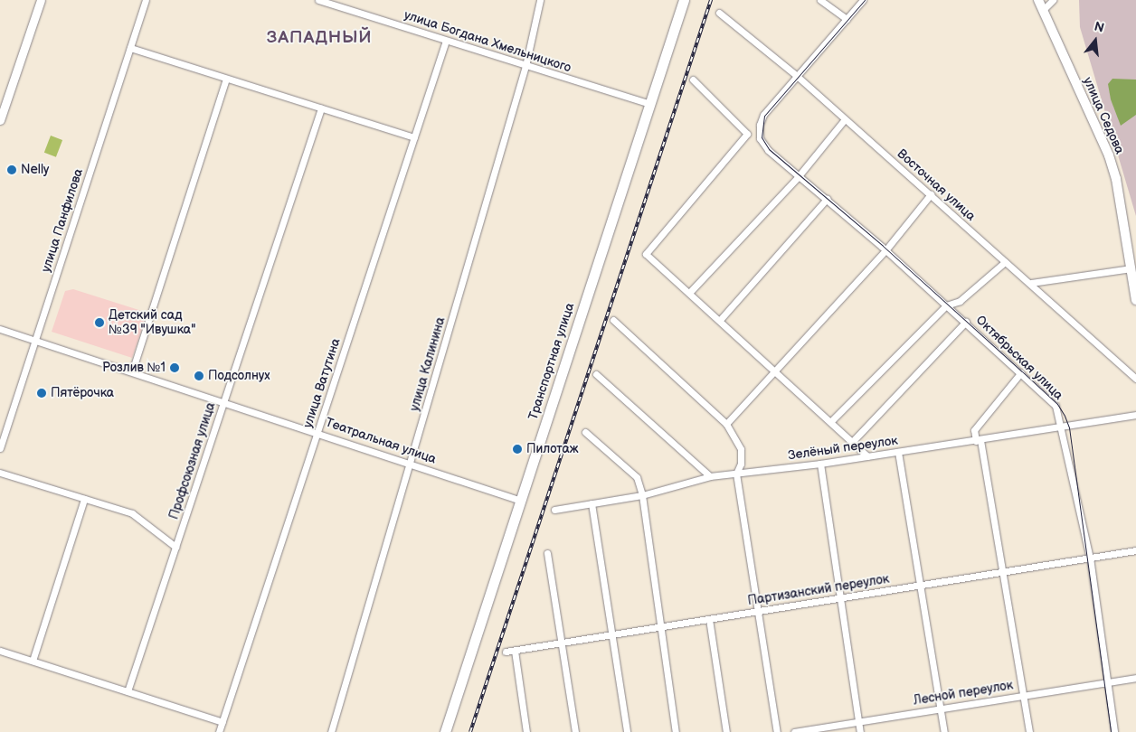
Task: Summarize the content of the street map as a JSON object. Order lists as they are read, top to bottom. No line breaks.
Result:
{"streets":{"main road":["улица Седова","Транспортная улица"],"street":["улица Богдана Хмельницкого","Восточная улица","улица Панфилова","Октябрьская улица","улица Калинина","улица Ватутина","Театральная улица","Зелёный переулок","Профсоюзная улица","Партизанский переулок","Лесной переулок"]},"crossings":[["улица Богдана Хмельницкого","Транспортная улица"],["улица Богдана Хмельницкого","улица Калинина"],["улица Богдана Хмельницкого","улица Ватутина"],["Восточная улица","Октябрьская улица"],["улица Панфилова","Театральная улица"],["Октябрьская улица","Зелёный переулок"],["Октябрьская улица","Партизанский переулок"],["Октябрьская улица","Лесной переулок"],["Транспортная улица","Театральная улица"],["улица Калинина","Театральная улица"],["улица Ватутина","Театральная улица"],["Театральная улица","Профсоюзная улица"]],"districts":["ЗАПАДНЫЙ"],"places":["Nelly","Детский сад №39 \"Ивушка\"","Розлив №1","Подсолнух","Пятёрочка","Пилотаж"],"north":"top"}
